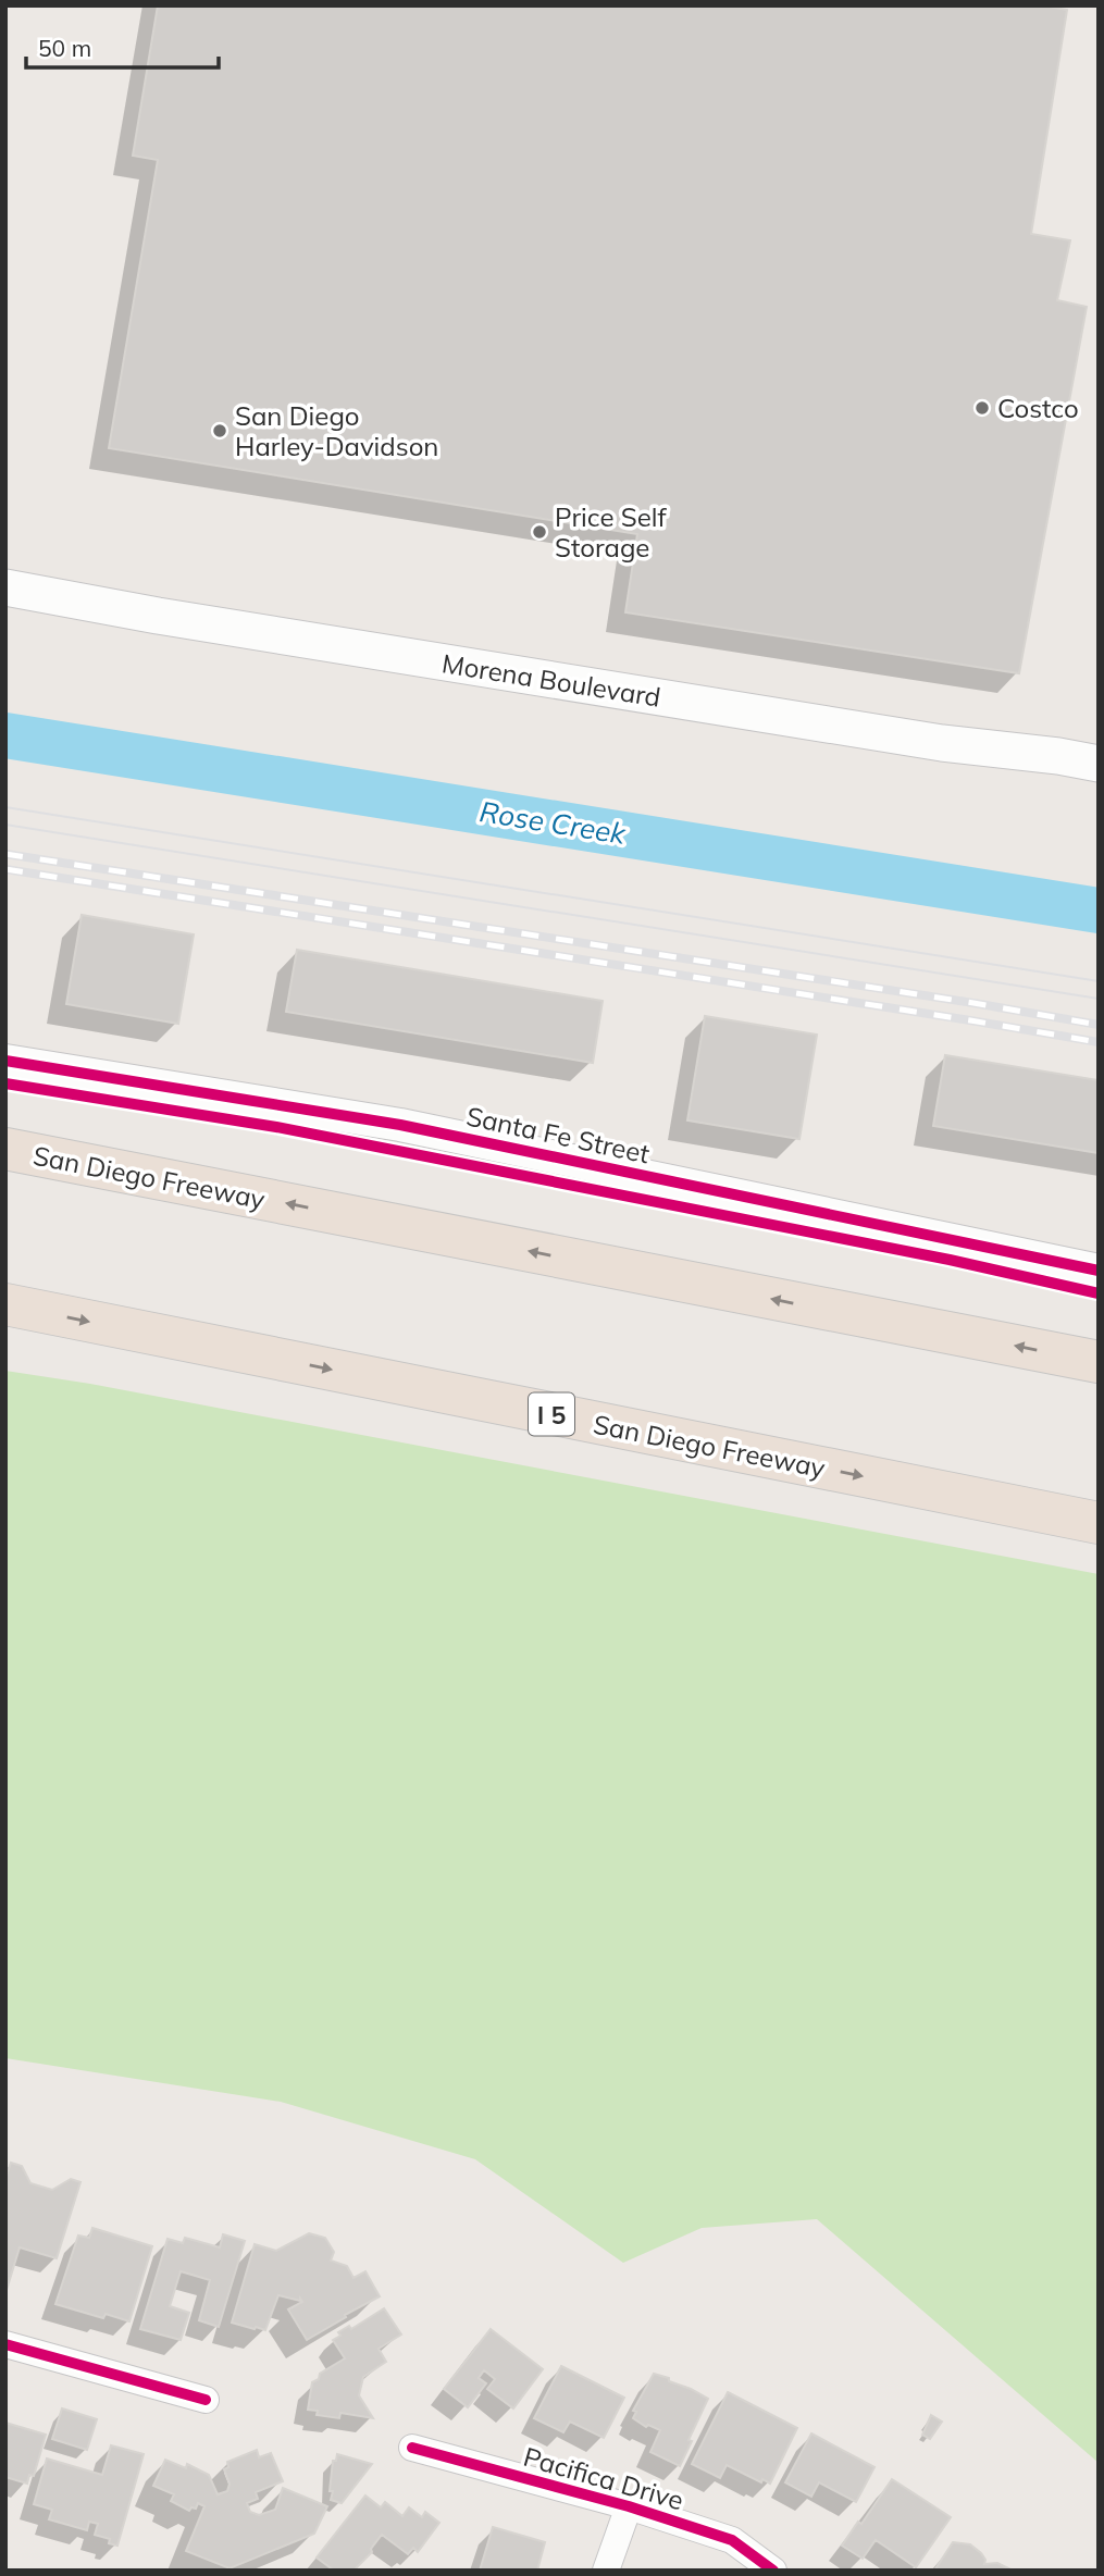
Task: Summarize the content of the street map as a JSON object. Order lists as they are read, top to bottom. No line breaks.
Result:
{"streets":{"highway":["San Diego Freeway","I 5"],"main road":["Morena Boulevard"],"street":["Santa Fe Street","Pacifica Drive"]},"water":["Rose Creek"],"places":["Costco","San Diego Harley-Davidson","Price Self Storage"],"scale_bar":"50 m"}
